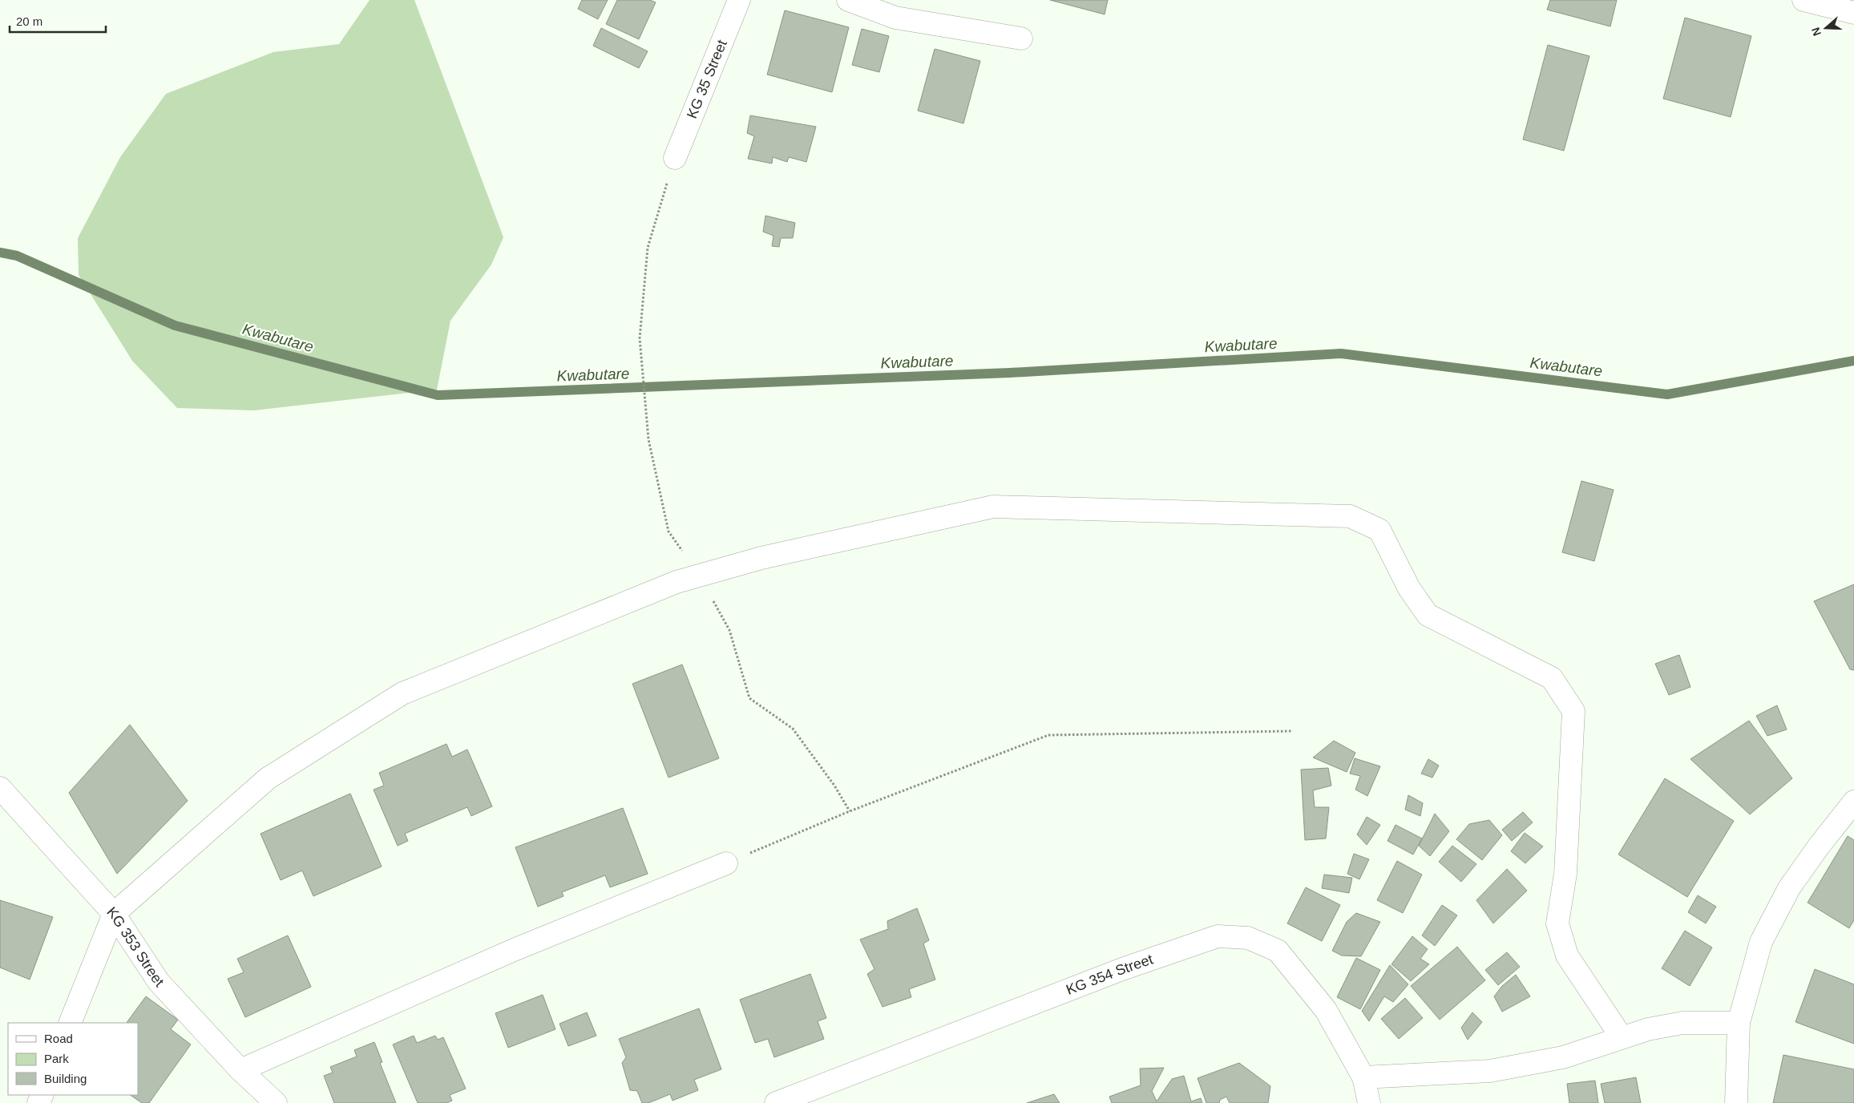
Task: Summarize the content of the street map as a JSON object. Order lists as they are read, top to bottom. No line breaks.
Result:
{"streets":{"street":["KG 35 Street","KG 353 Street","KG 354 Street"]},"water":["Kwabutare"],"legend":["Road","Park","Building"],"scale_bar":"20 m","north":"left"}
